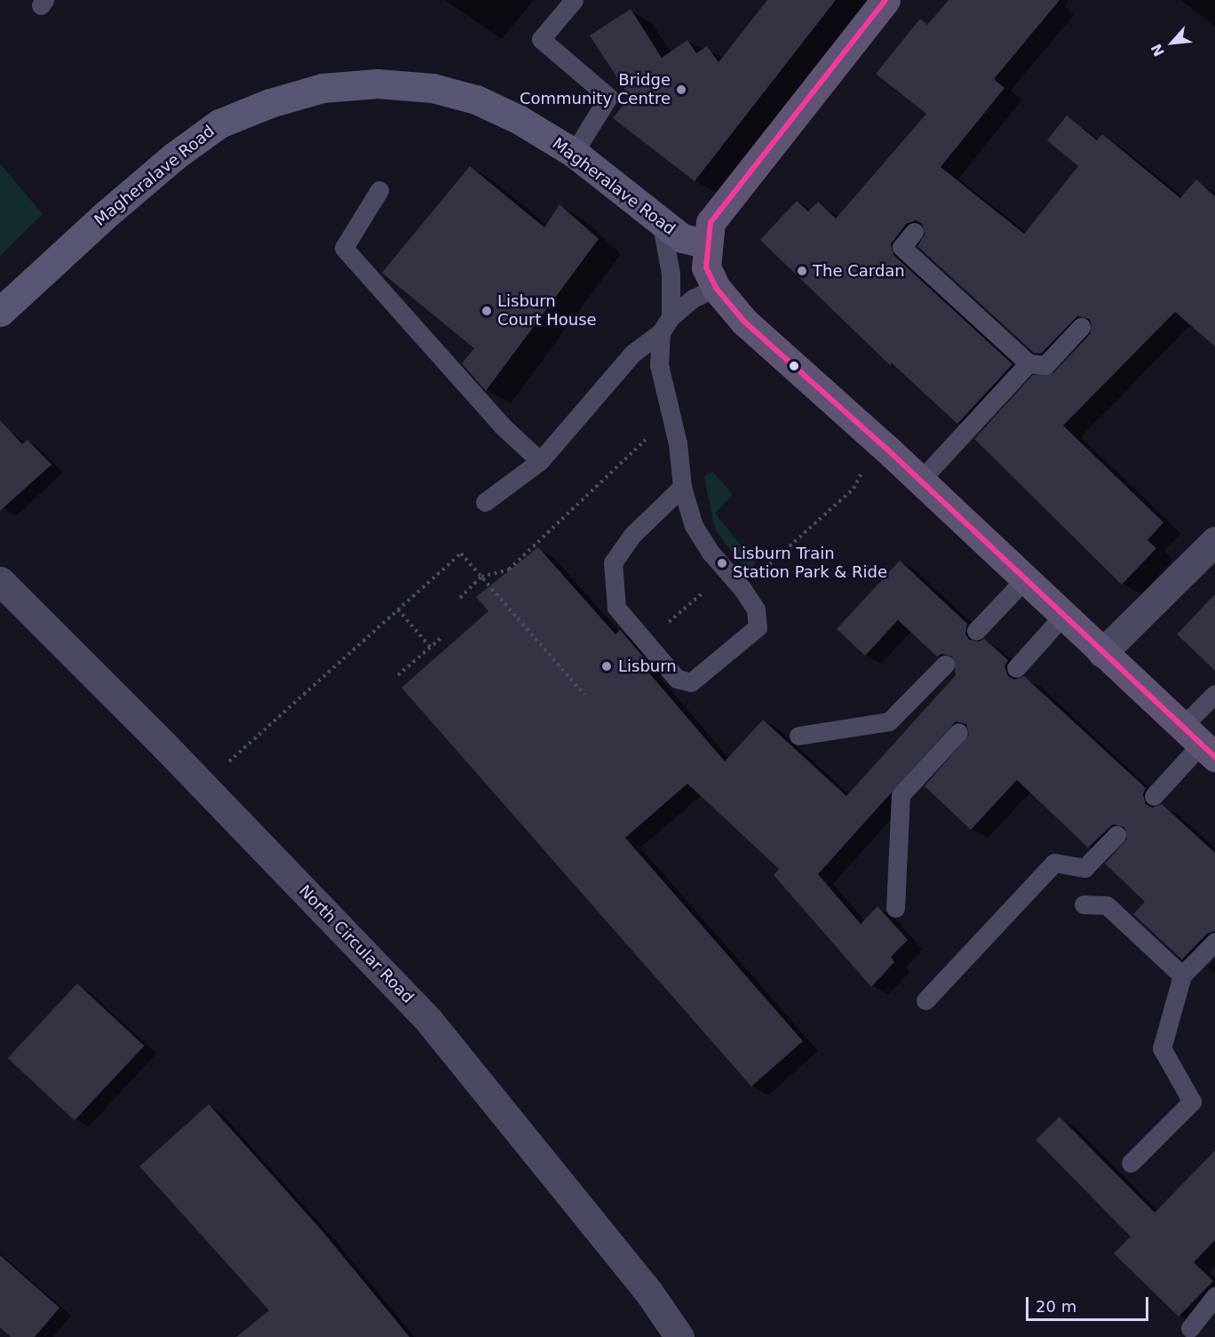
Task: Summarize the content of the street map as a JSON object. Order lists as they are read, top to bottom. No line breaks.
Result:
{"streets":{"street":["Magheralave Road","North Circular Road"]},"places":["Bridge Community Centre","The Cardan","Lisburn Court House","Lisburn Train Station Park & Ride","Lisburn"],"scale_bar":"20 m","north":"bottom left"}
